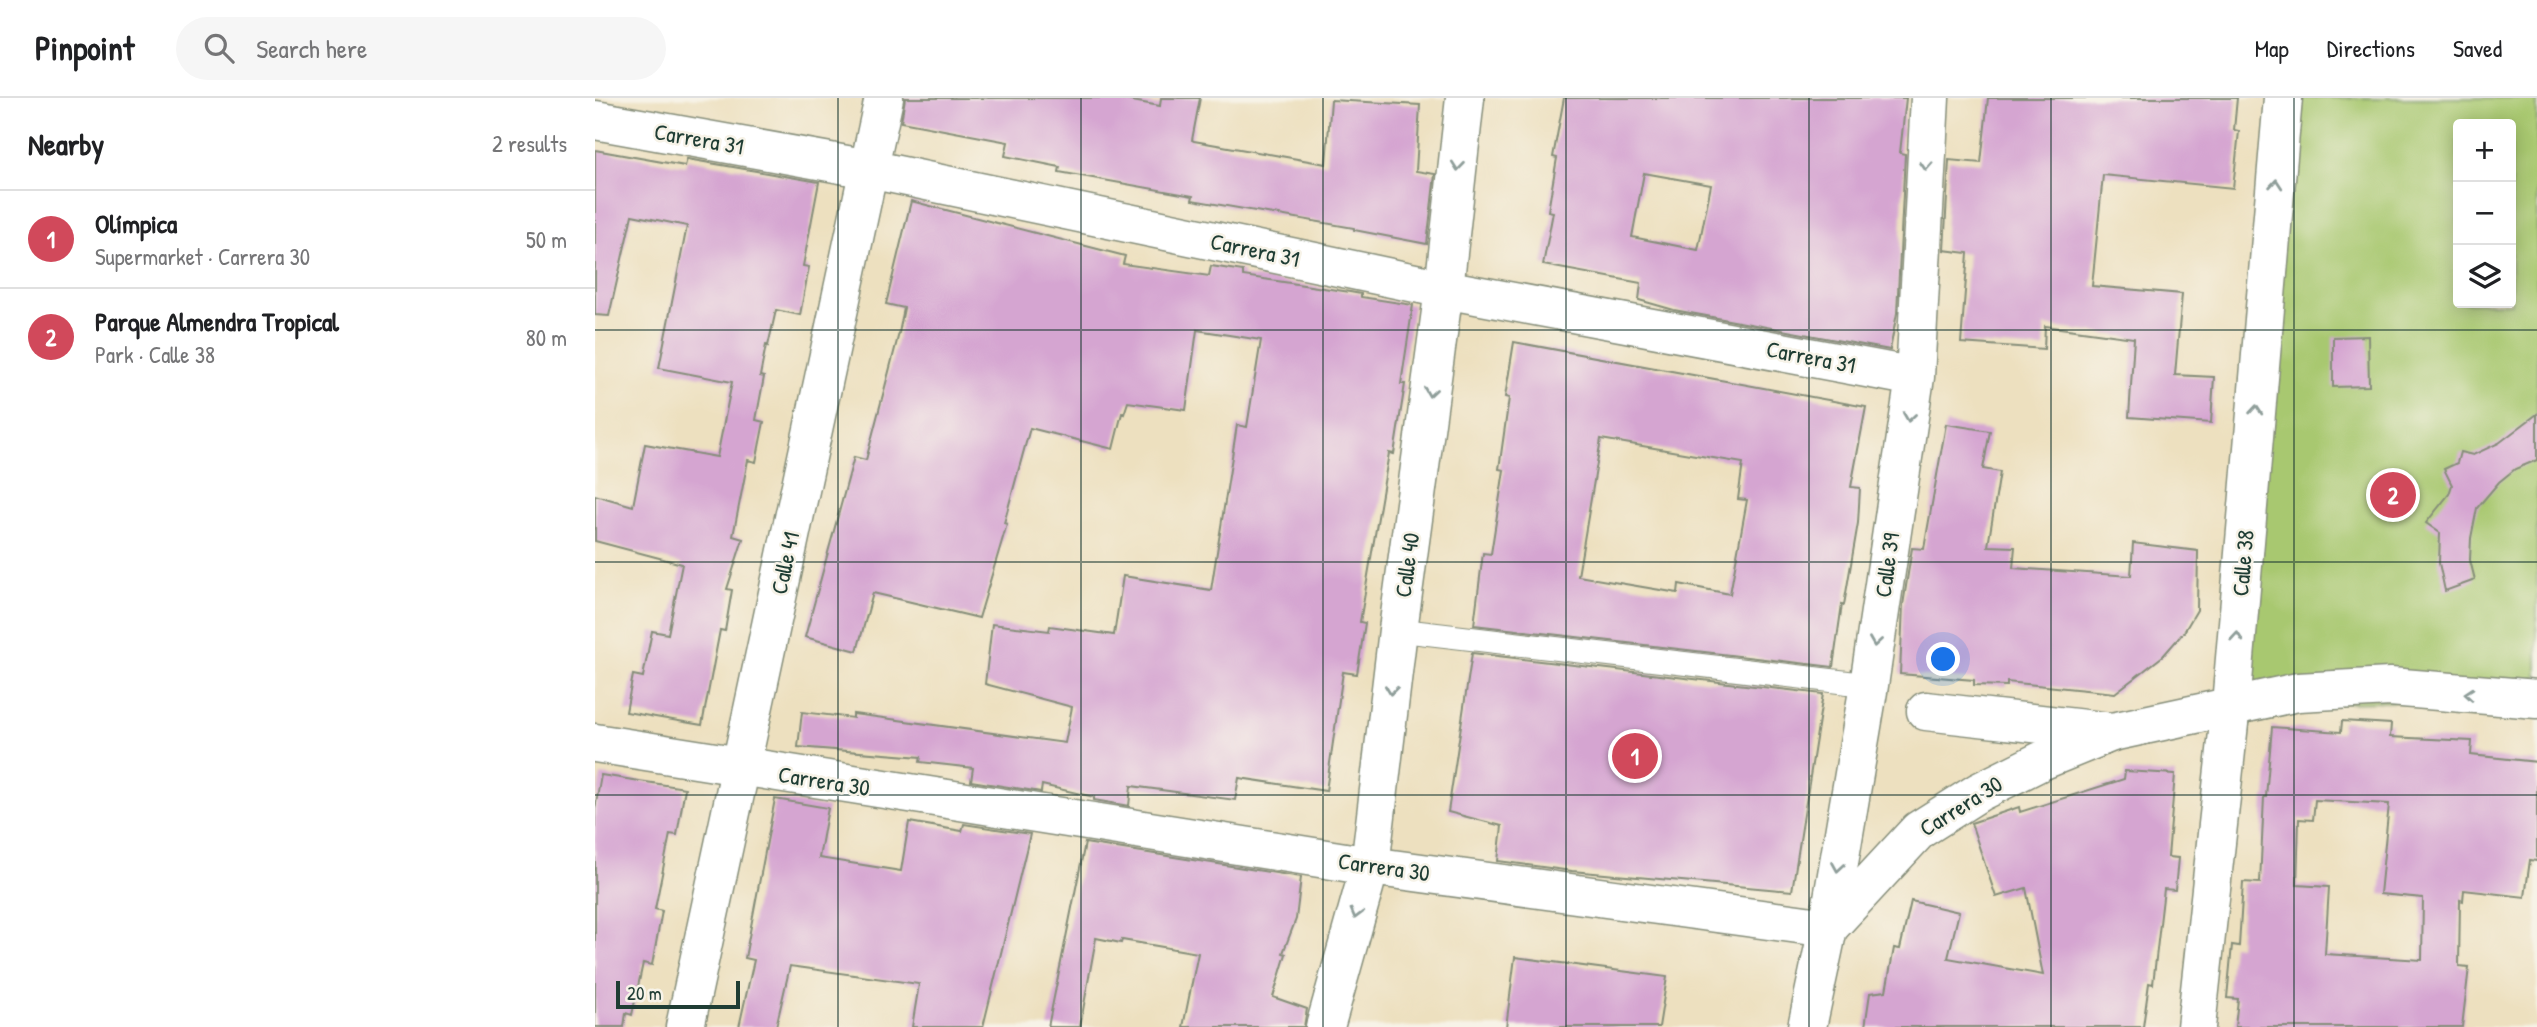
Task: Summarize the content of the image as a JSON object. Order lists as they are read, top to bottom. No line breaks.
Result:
{"streets":{"street":["Carrera 31","Calle 41","Calle 38","Calle 40","Calle 39","Carrera 30"]},"crossings":[["Carrera 31","Calle 41"],["Carrera 31","Calle 40"],["Carrera 31","Calle 39"],["Calle 41","Carrera 30"],["Calle 38","Carrera 30"],["Calle 40","Carrera 30"],["Calle 39","Carrera 30"]],"one_way":["Calle 38","Calle 40","Calle 39"],"scale_bar":"20 m","page":{"header":"Pinpoint","search":"Search here","nav":["Map","Directions","Saved"],"heading":["Nearby","2 results"],"map_buttons":["+","−"],"list":[{"mark":"1","name":"Olímpica","note":"Supermarket · Carrera 30","value":"50 m"},{"mark":"2","name":"Parque Almendra Tropical","note":"Park · Calle 38","value":"80 m"}],"pins":["2","1"],"scale":"20 m"}}
